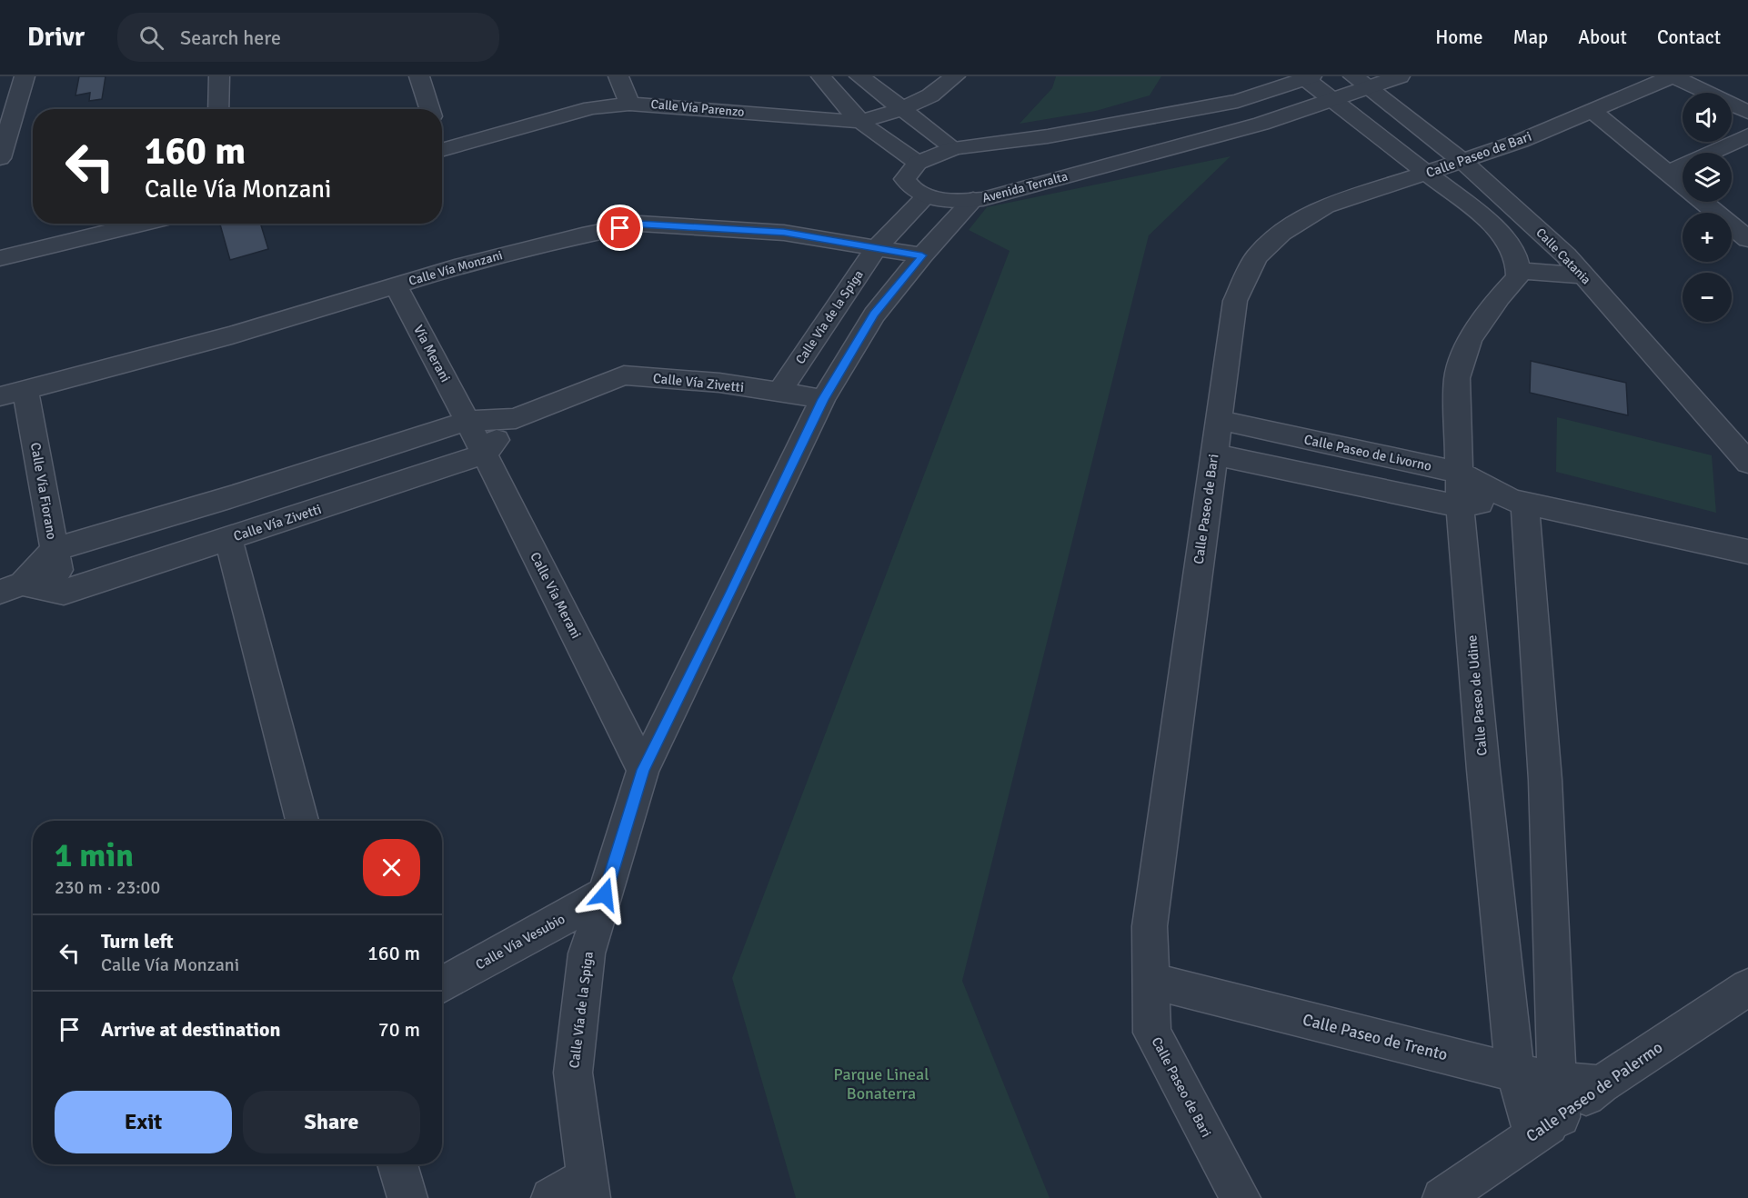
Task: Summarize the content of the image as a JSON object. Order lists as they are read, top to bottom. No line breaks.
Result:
{"streets":{"street":["Calle Vía Parenzo","Calle Paseo de Bari","Avenida Terralta","Calle Catania","Calle Vía Monzani","Calle Vía de la Spiga","Vía Merani","Calle Vía Zivetti","Calle Paseo de Livorno","Calle Vía Fiorano","Calle Vía Merani","Calle Paseo de Udine","Calle Vía Vesubio","Calle Paseo de Trento","Calle Paseo de Palermo"]},"crossings":[["Calle Paseo de Bari","Calle Catania"],["Calle Paseo de Bari","Calle Paseo de Livorno"],["Calle Paseo de Bari","Calle Paseo de Trento"],["Avenida Terralta","Calle Catania"],["Avenida Terralta","Calle Vía de la Spiga"],["Calle Vía Monzani","Calle Vía de la Spiga"],["Calle Vía Monzani","Vía Merani"],["Calle Vía Monzani","Calle Vía Fiorano"],["Calle Vía de la Spiga","Calle Vía Zivetti"],["Calle Vía de la Spiga","Calle Vía Merani"],["Calle Vía de la Spiga","Calle Vía Vesubio"],["Vía Merani","Calle Vía Zivetti"],["Vía Merani","Calle Vía Merani"],["Calle Vía Zivetti","Calle Vía Fiorano"],["Calle Vía Zivetti","Calle Vía Merani"],["Calle Paseo de Livorno","Calle Paseo de Udine"],["Calle Paseo de Udine","Calle Paseo de Trento"],["Calle Paseo de Udine","Calle Paseo de Palermo"],["Calle Paseo de Trento","Calle Paseo de Palermo"]],"parks":["Parque Lineal Bonaterra"],"page":{"header":"Drivr","search":"Search here","nav":["Home","Map","About","Contact"],"map_buttons":["+","−"],"turn":["160 m","Calle Vía Monzani"],"heading":["1 min","230 m · 23:00"],"list":[{"name":"Turn left","note":"Calle Vía Monzani","value":"160 m"},{"name":"Arrive at destination","value":"70 m"}],"buttons":["Exit","Share"]}}
